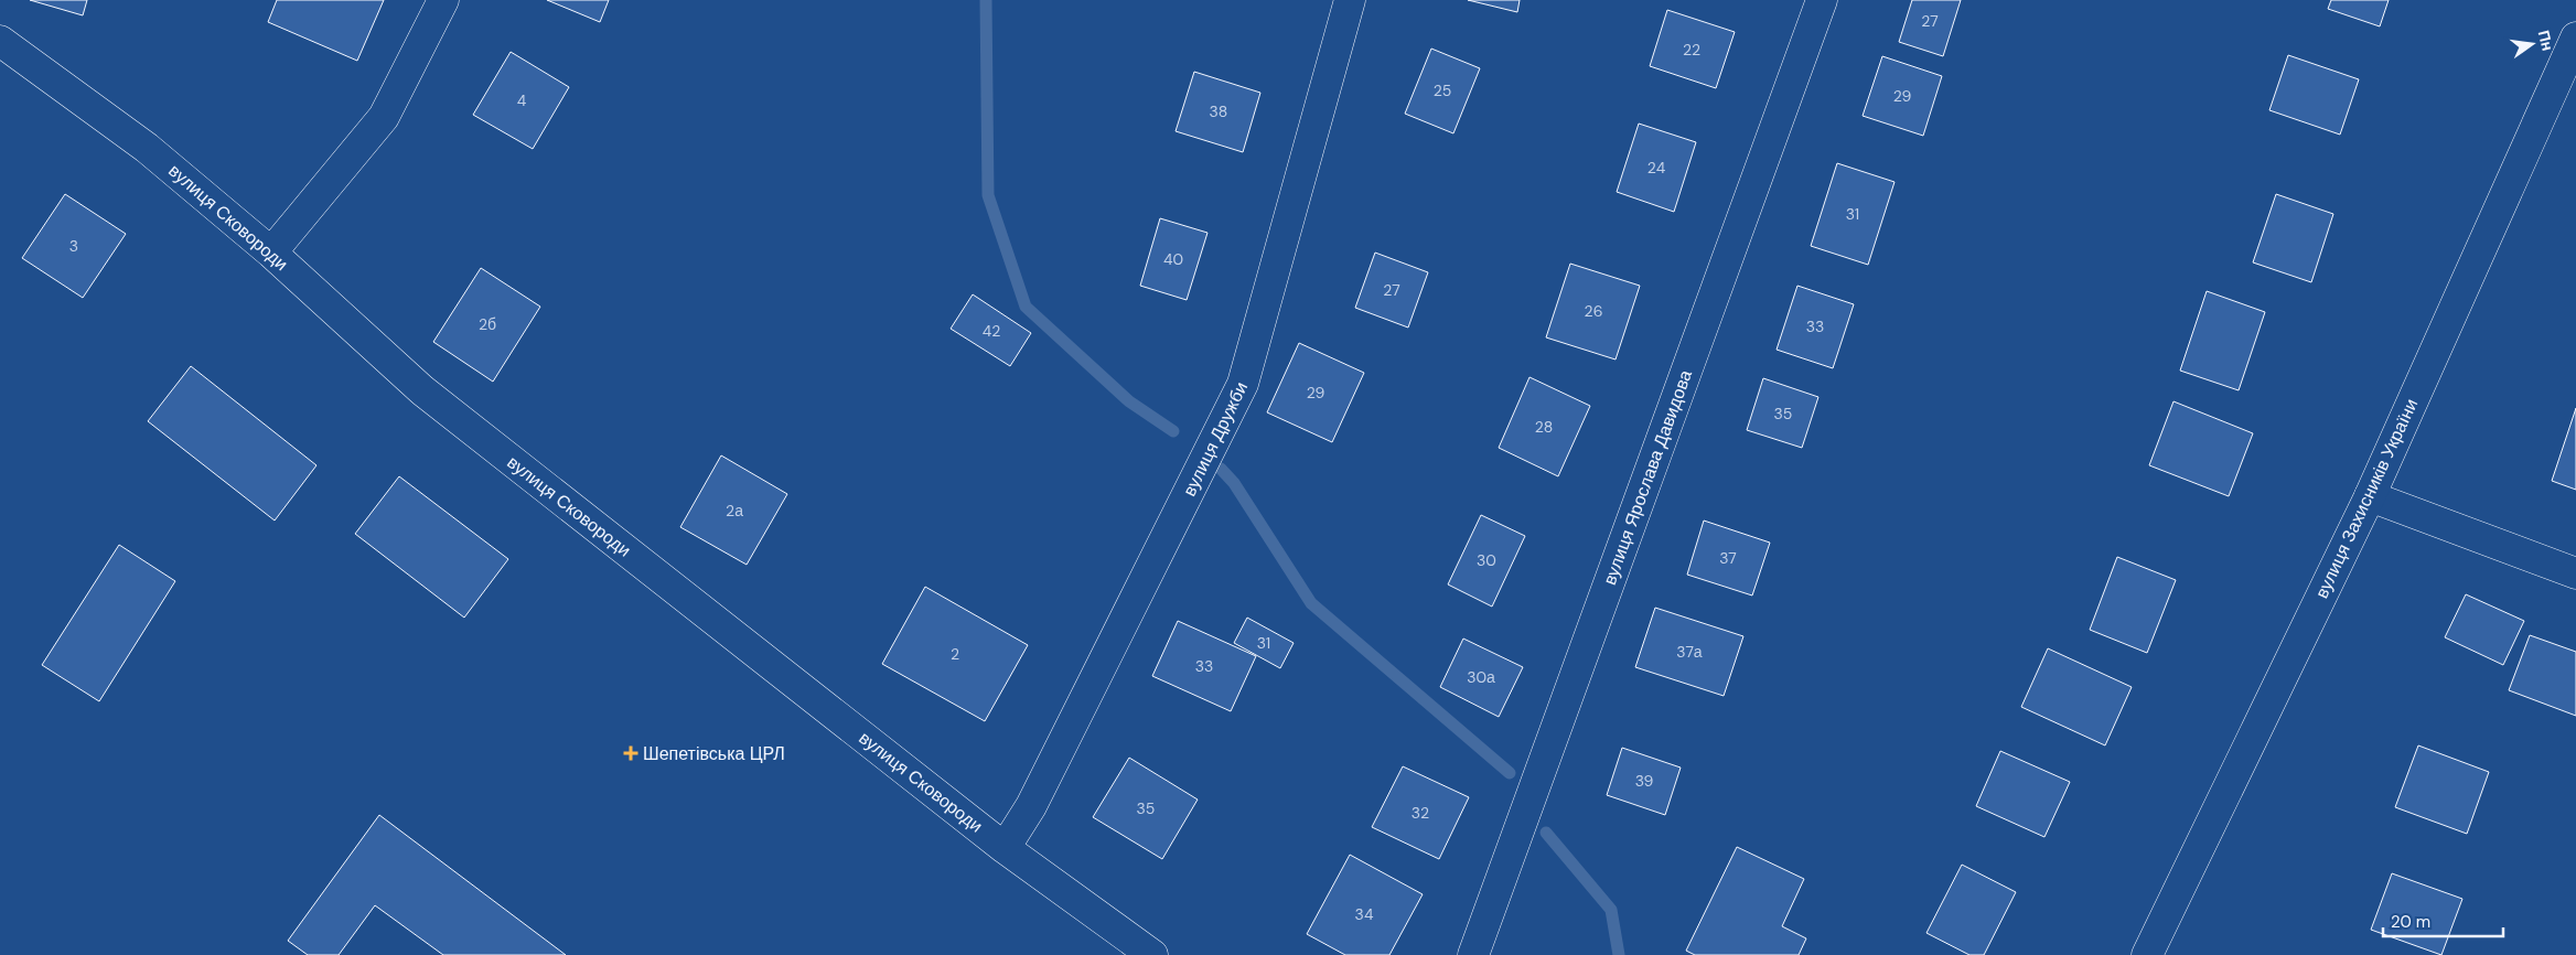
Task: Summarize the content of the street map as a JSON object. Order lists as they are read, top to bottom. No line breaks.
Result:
{"streets":{"street":["вулиця Сковороди","вулиця Дружби","вулиця Ярослава Давидова","вулиця Захисників України"]},"crossings":[["вулиця Сковороди","вулиця Дружби"]],"places":{"health":["Шепетівська ЦРЛ"]},"house_numbers":["27","22","25","29","4","38","24","31","3","40","27","26","2б","33","42","29","35","28","2а","37","30","31","37а","2","33","30а","39","35","32","34"],"scale_bar":"20 m","north":"right"}
